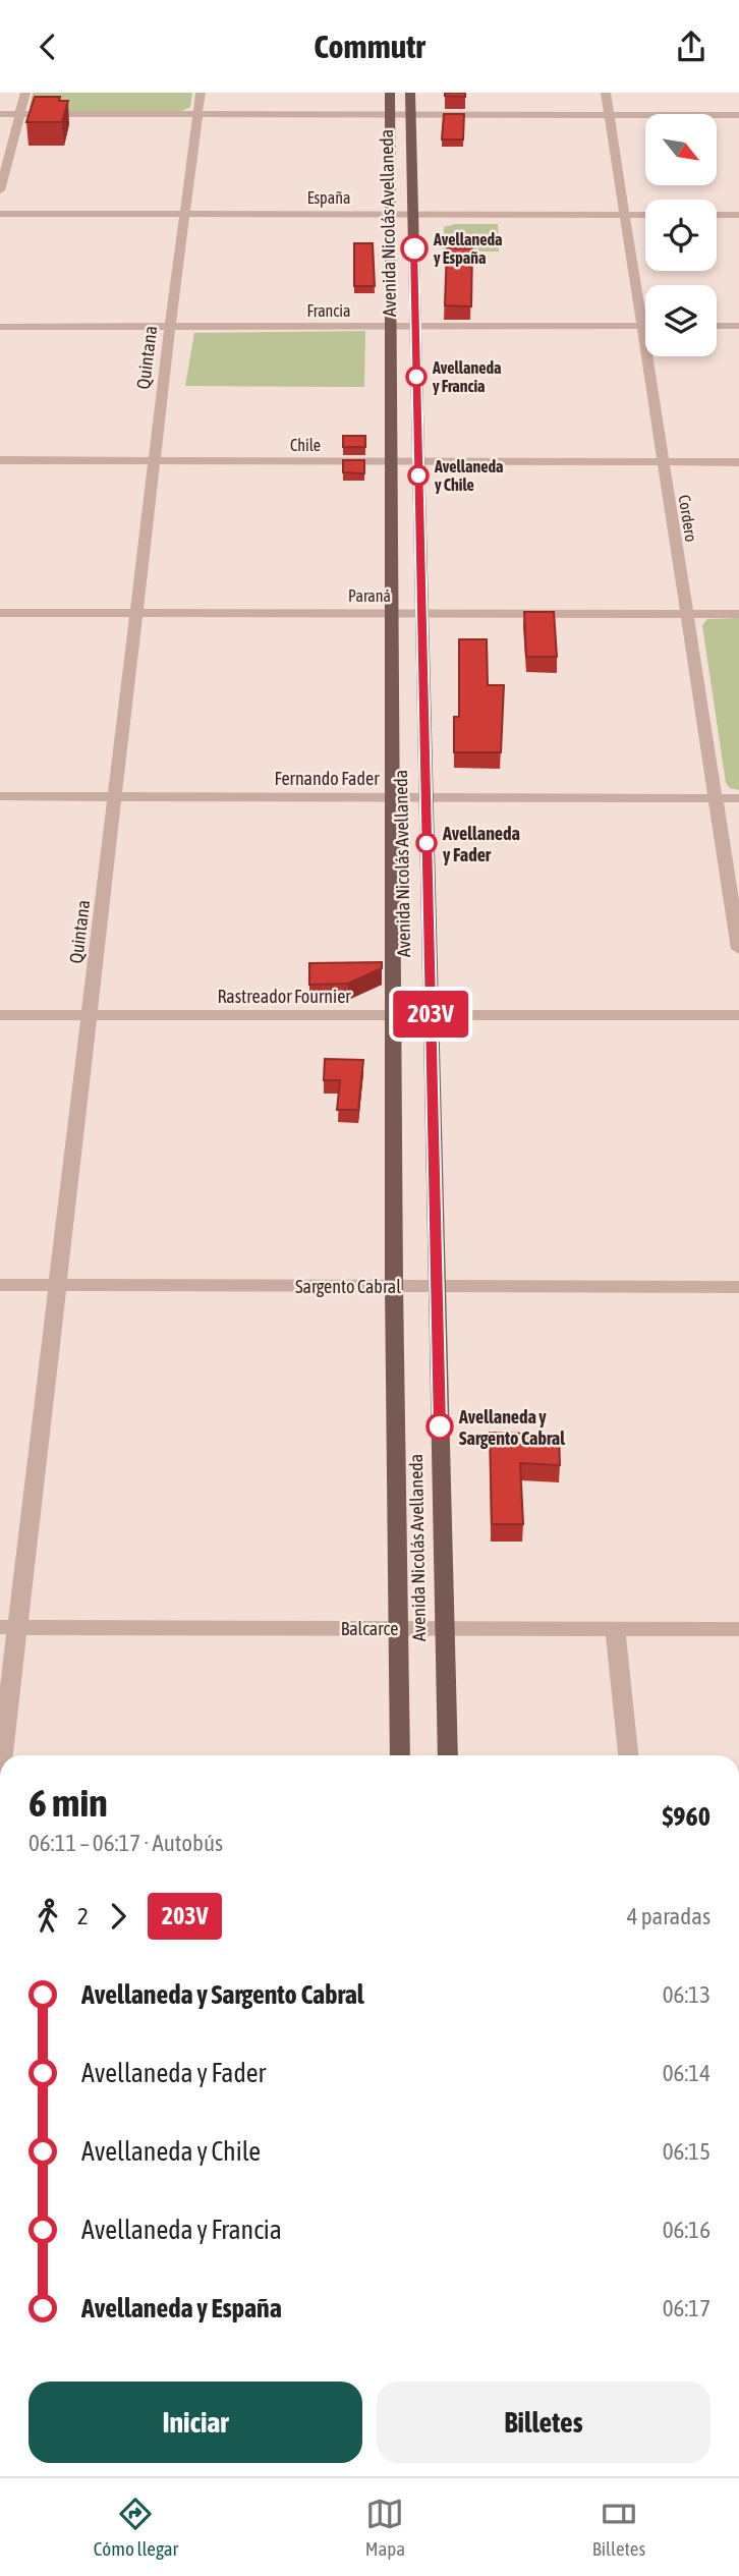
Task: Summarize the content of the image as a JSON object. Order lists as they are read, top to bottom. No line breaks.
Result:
{"streets":{"main road":["Avenida Nicolás Avellaneda"],"street":["España","Francia","Quintana","Chile","Cordero","Paraná","Fernando Fader","Rastreador Fournier","Sargento Cabral","Balcarce"]},"crossings":[["España","Avenida Nicolás Avellaneda"],["España","Quintana"],["España","Cordero"],["Avenida Nicolás Avellaneda","Francia"],["Avenida Nicolás Avellaneda","Chile"],["Avenida Nicolás Avellaneda","Paraná"],["Avenida Nicolás Avellaneda","Fernando Fader"],["Avenida Nicolás Avellaneda","Rastreador Fournier"],["Avenida Nicolás Avellaneda","Sargento Cabral"],["Avenida Nicolás Avellaneda","Balcarce"],["Francia","Quintana"],["Francia","Cordero"],["Quintana","Chile"],["Quintana","Paraná"],["Quintana","Fernando Fader"],["Quintana","Rastreador Fournier"],["Quintana","Sargento Cabral"],["Quintana","Balcarce"],["Chile","Cordero"],["Cordero","Paraná"],["Cordero","Fernando Fader"]],"places":["Avellaneda y España","Avellaneda y Francia","Avellaneda y Chile","Avellaneda y Fader","Avellaneda y Sargento Cabral"],"lines":["bus line 203V"],"north":"bottom right","page":{"header":"Commutr","on_map":"203V","heading":["6 min","06:11 – 06:17 · Autobús","$960"],"legs":["2","203V","4 paradas"],"list":[{"name":"Avellaneda y Sargento Cabral","value":"06:13"},{"name":"Avellaneda y Fader","value":"06:14"},{"name":"Avellaneda y Chile","value":"06:15"},{"name":"Avellaneda y Francia","value":"06:16"},{"name":"Avellaneda y España","value":"06:17"}],"buttons":["Iniciar","Billetes"],"tabs":["Cómo llegar","Mapa","Billetes"]}}
